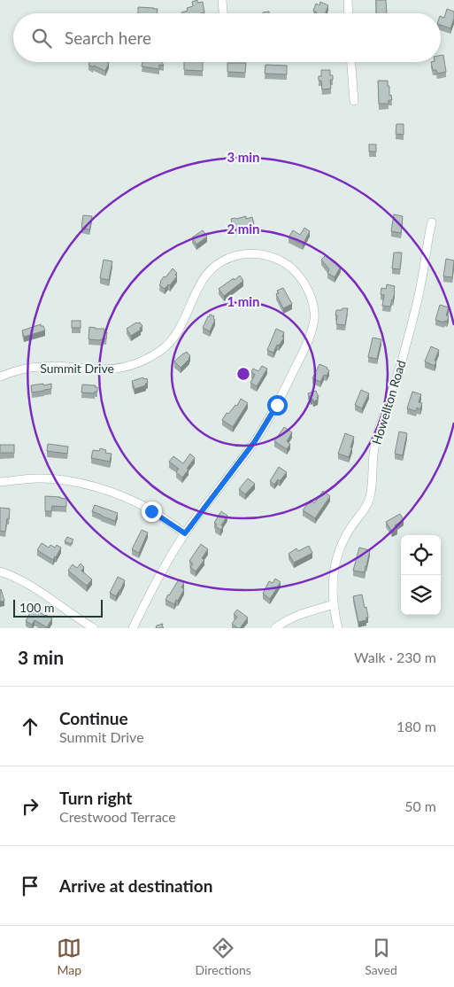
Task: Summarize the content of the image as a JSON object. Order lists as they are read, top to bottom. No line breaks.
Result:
{"streets":{"street":["Summit Drive","Howellton Road"]},"scale_bar":"100 m","page":{"search":"Search here","scale":"100 m","heading":["3 min","Walk · 230 m"],"list":[["Continue","Summit Drive","180 m"],["Turn right","Crestwood Terrace","50 m"],"Arrive at destination"],"nav":["Map","Directions","Saved"]},"rings":["3 min","2 min","1 min"]}
